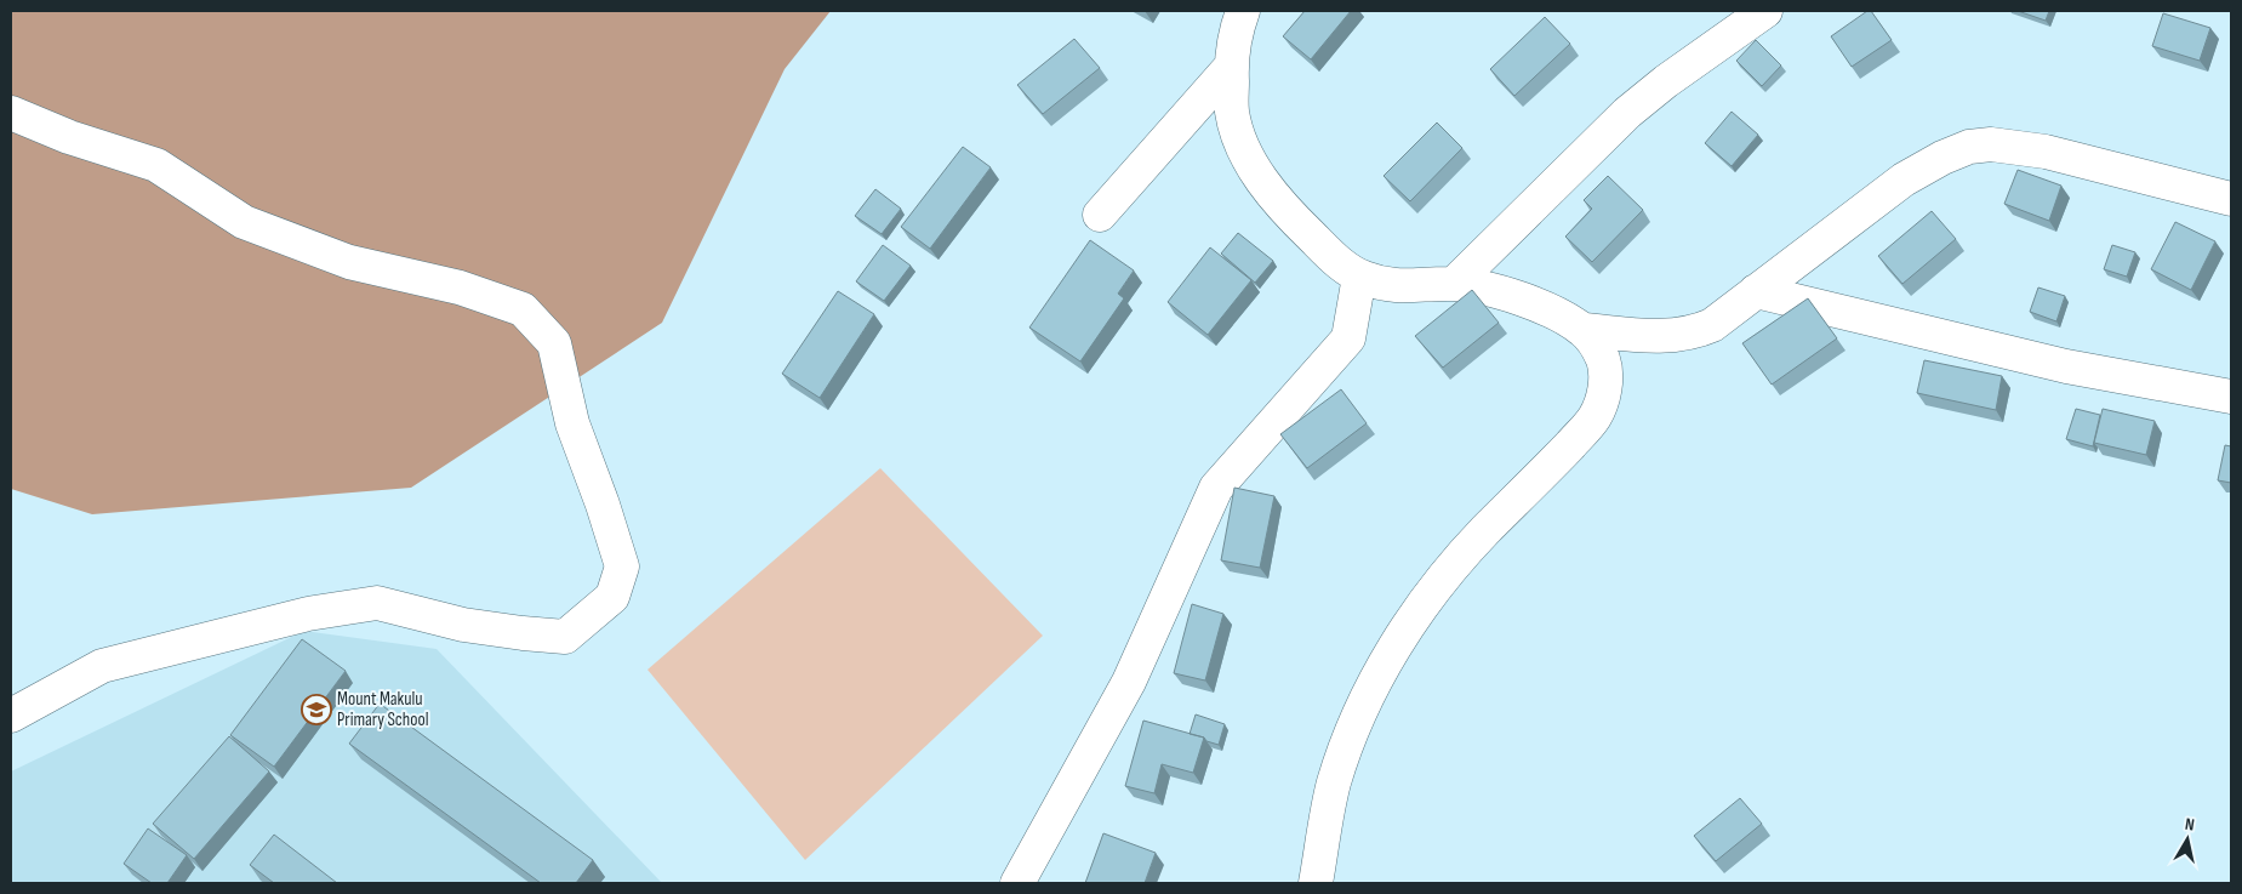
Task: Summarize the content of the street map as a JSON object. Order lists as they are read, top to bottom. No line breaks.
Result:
{"places":{"school or university":["Mount Makulu Primary School"]},"north":"top"}
